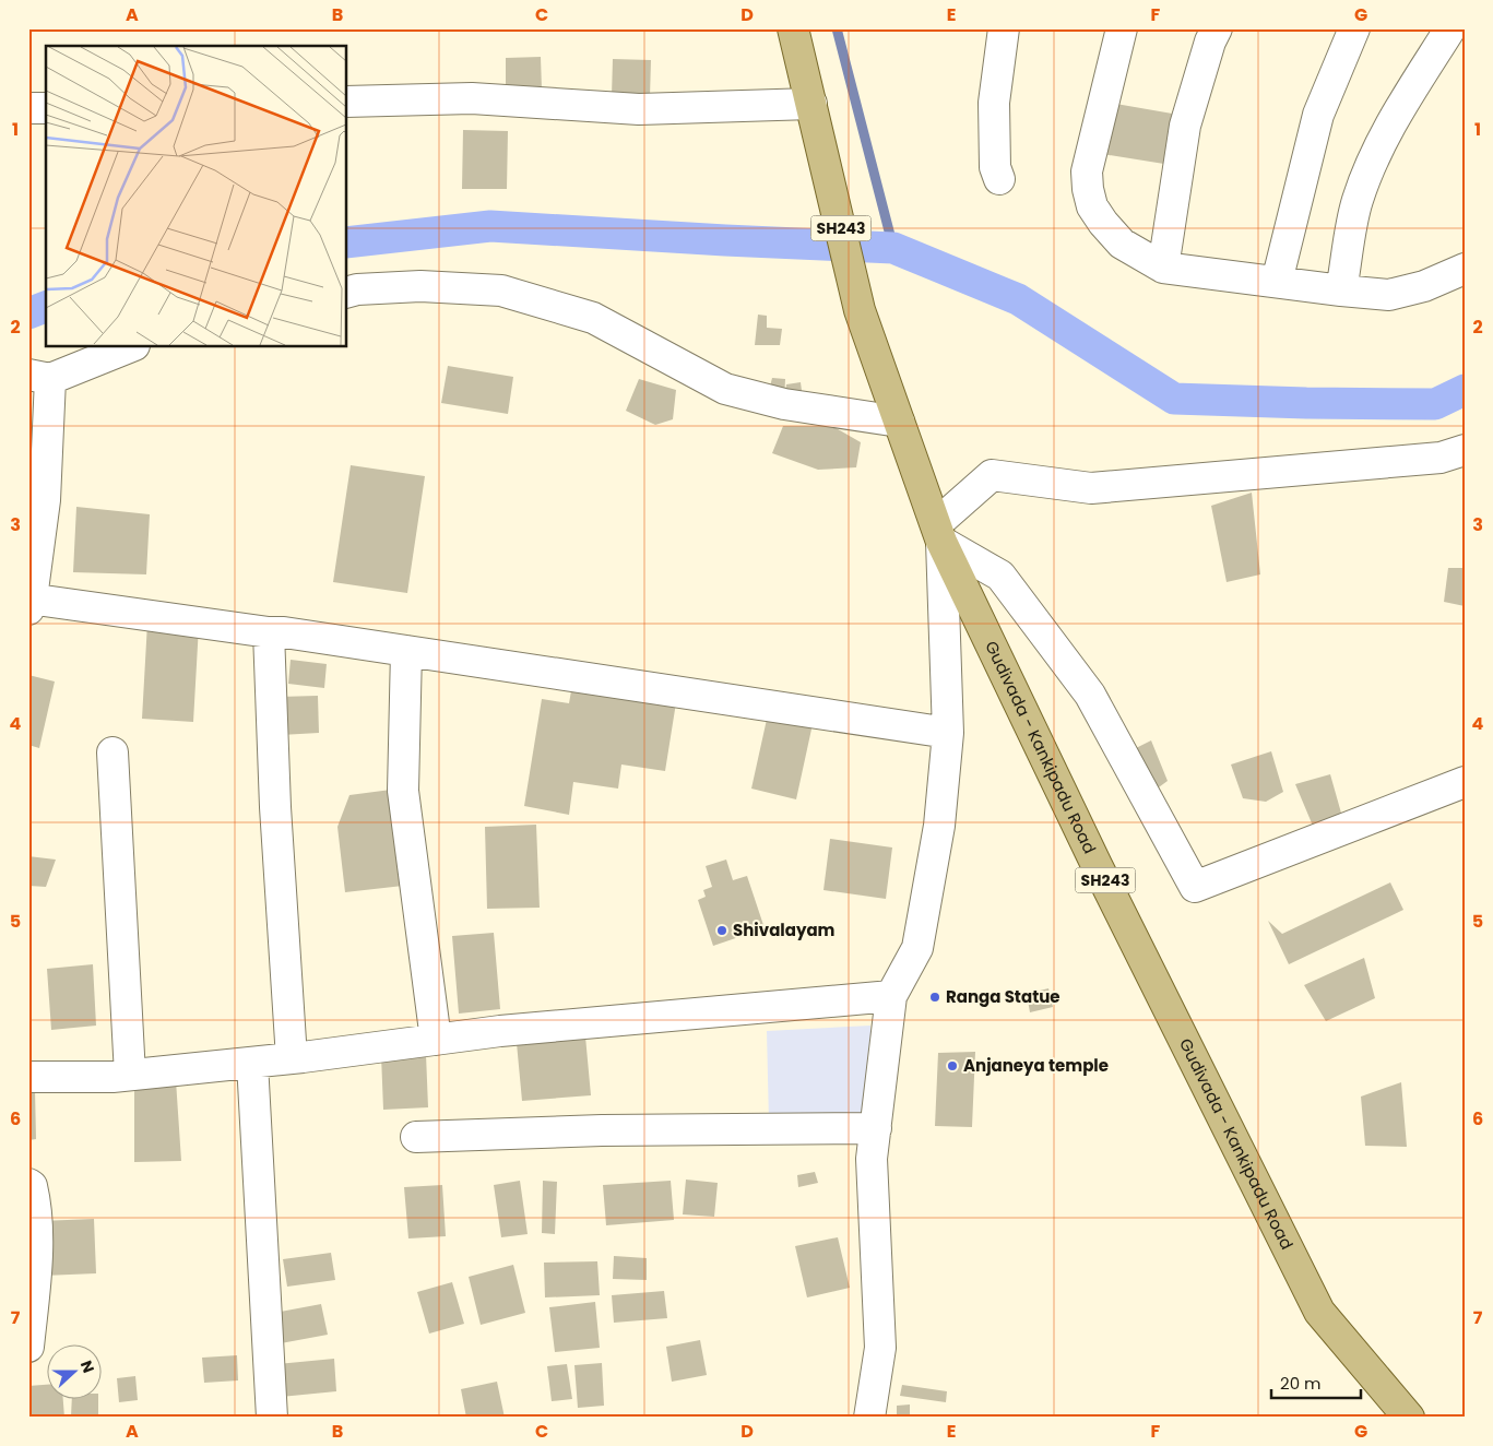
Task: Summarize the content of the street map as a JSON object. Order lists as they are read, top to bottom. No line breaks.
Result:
{"streets":{"main road":["SH243","Gudivada - Kankipadu Road"]},"crossings":[["SH243","Gudivada - Kankipadu Road"]],"places":["Shivalayam","Ranga Statue","Anjaneya temple"],"scale_bar":"20 m","north":"right","grid":{"columns":["A","B","C","D","E","F","G"],"rows":["1","2","3","4","5","6","7"]}}
